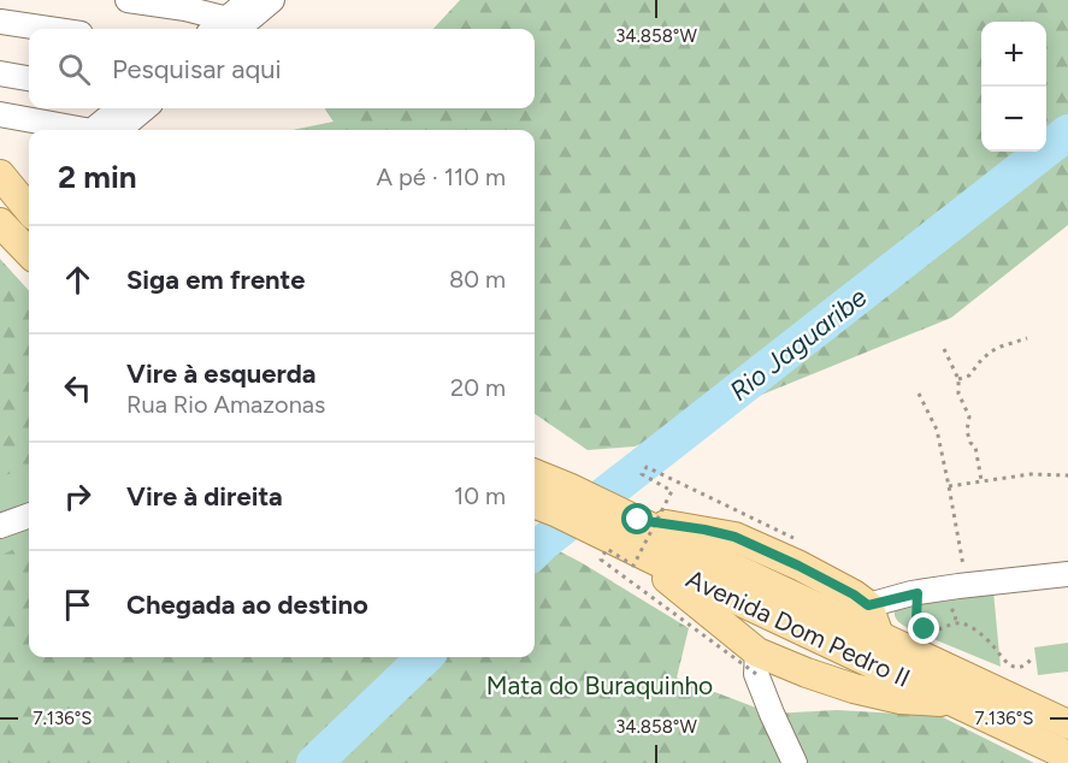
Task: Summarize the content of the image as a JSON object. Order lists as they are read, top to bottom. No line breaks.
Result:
{"streets":{"main road":["Avenida Dom Pedro II"]},"water":["Rio Jaguaribe"],"parks":["Mata do Buraquinho"],"page":{"map_buttons":["+","−"],"search":"Pesquisar aqui","heading":["2 min","A pé · 110 m"],"list":[["Siga em frente","80 m"],["Vire à esquerda","Rua Rio Amazonas","20 m"],["Vire à direita","10 m"],"Chegada ao destino"]},"coordinates":["34.858°W","7.136°S"]}
